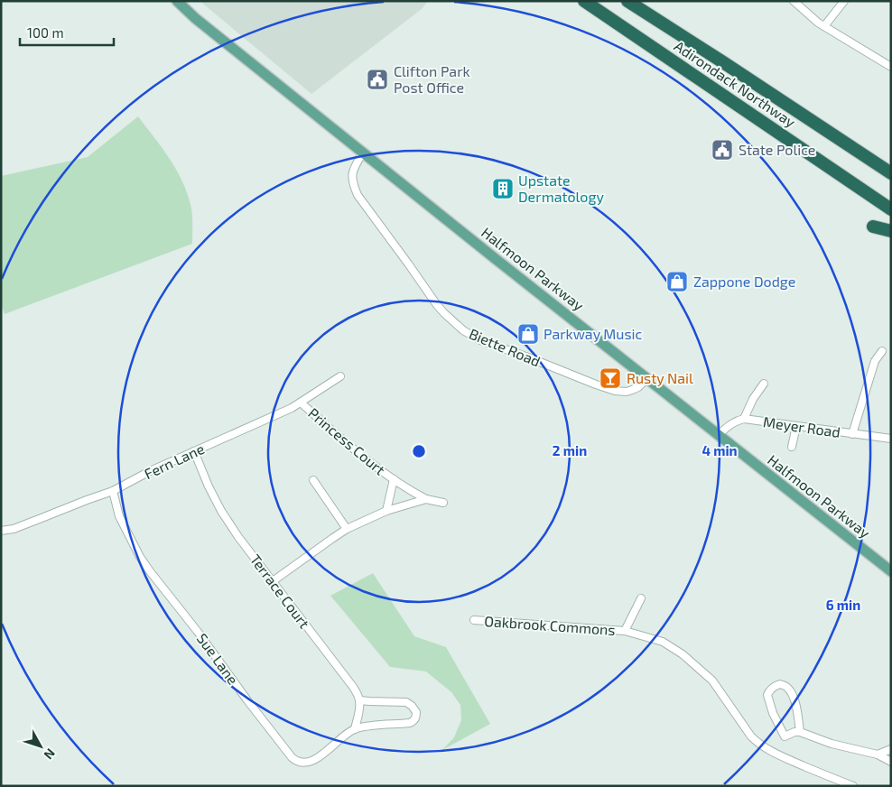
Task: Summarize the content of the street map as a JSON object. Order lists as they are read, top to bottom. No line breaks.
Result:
{"streets":{"highway":["Adirondack Northway"],"main road":["Halfmoon Parkway"],"street":["Biette Road","Meyer Road","Princess Court","Fern Lane","Terrace Court","Oakbrook Commons","Sue Lane"]},"crossings":[["Halfmoon Parkway","Biette Road"],["Halfmoon Parkway","Meyer Road"],["Princess Court","Fern Lane"],["Princess Court","Terrace Court"],["Fern Lane","Terrace Court"],["Fern Lane","Sue Lane"]],"places":{"public building":["Clifton Park Post Office","State Police"],"building":["Upstate Dermatology"],"shop":["Zappone Dodge","Parkway Music"],"bar":["Rusty Nail"]},"scale_bar":"100 m","north":"bottom right","rings":["2 min","4 min","6 min"]}
